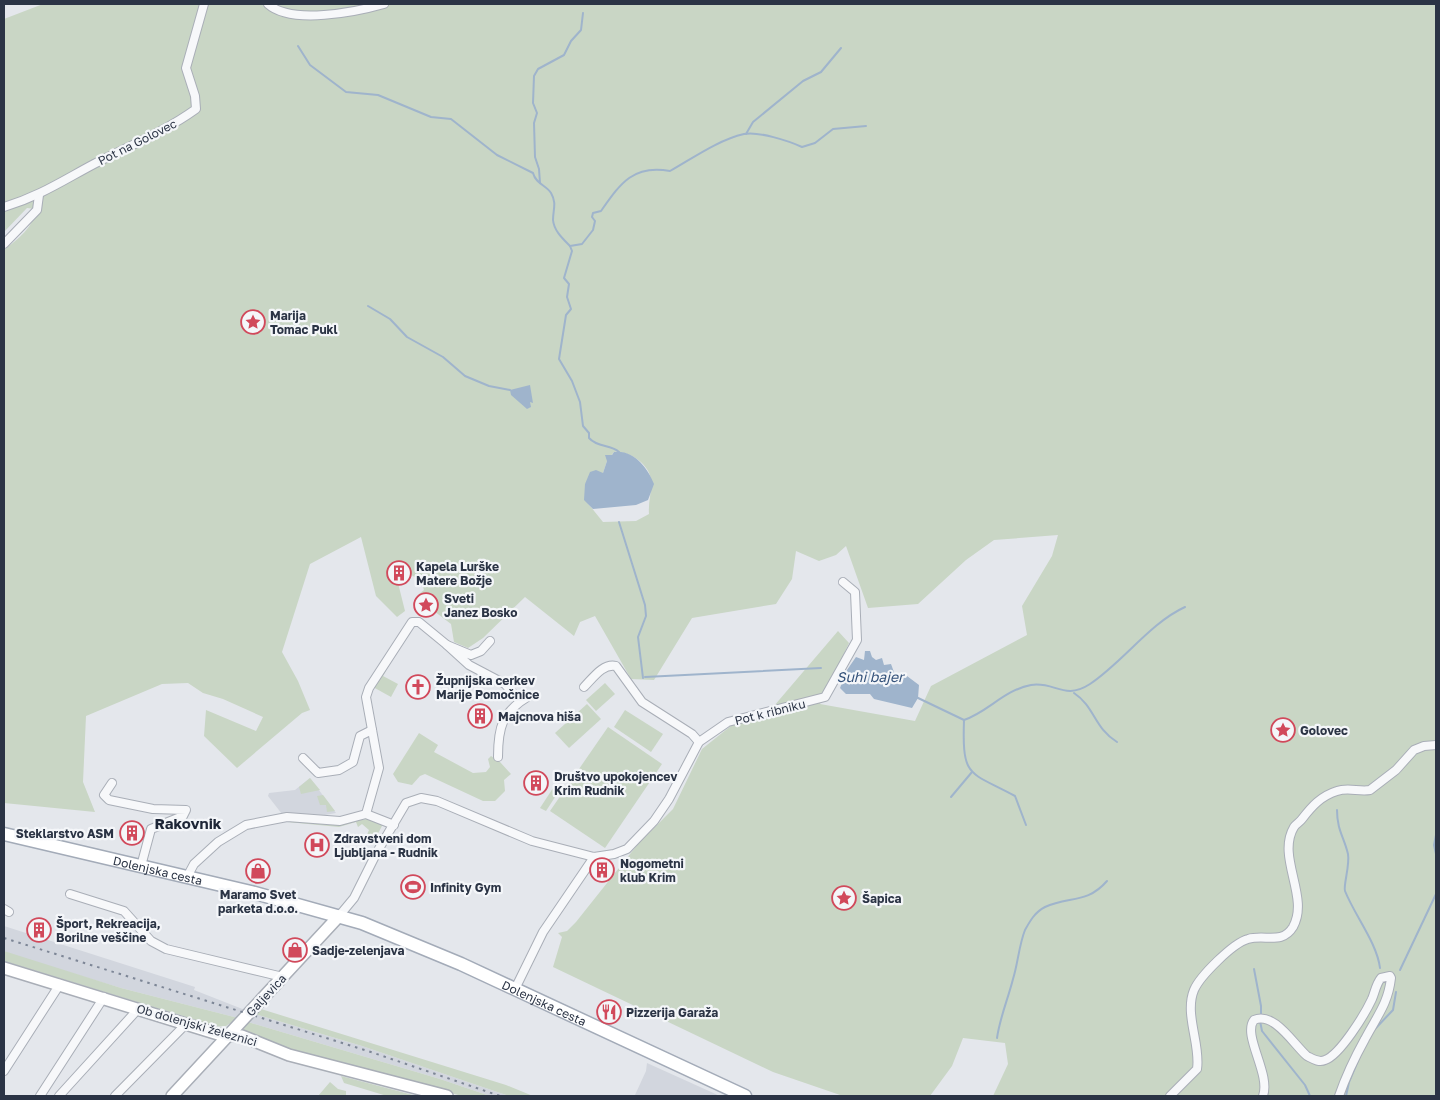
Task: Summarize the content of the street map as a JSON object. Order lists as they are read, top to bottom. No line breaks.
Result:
{"streets":{"main road":["Dolenjska cesta"],"street":["Pot na Golovec","Pot k ribniku","Galjevica","Ob dolenjski železnici"]},"crossings":[["Dolenjska cesta","Galjevica"],["Galjevica","Ob dolenjski železnici"]],"districts":["Rakovnik"],"water":["Suhi bajer"],"places":{"place":["Marija Tomac Pukl","Sveti Janez Bosko","Golovec","Šapica"],"building":["Kapela Lurške Matere Božje","Majcnova hiša","Društvo upokojencev Krim Rudnik","Steklarstvo ASM","Nogometni klub Krim","Šport, Rekreacija, Borilne veščine"],"church":["Župnijska cerkev Marije Pomočnice"],"hospital":["Zdravstveni dom Ljubljana - Rudnik"],"shop":["Maramo Svet parketa d.o.o.","Sadje-zelenjava"],"sports":["Infinity Gym"],"restaurant":["Pizzerija Garaža"]}}
